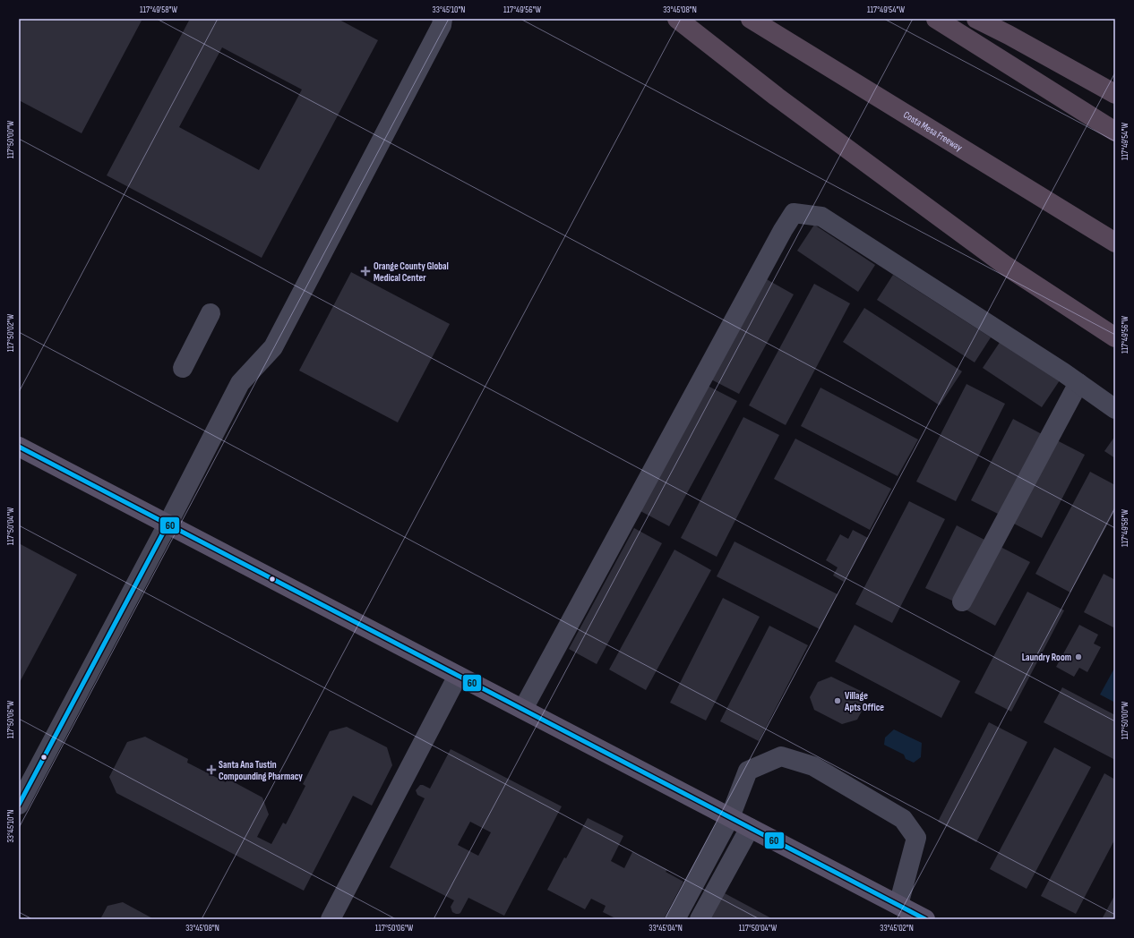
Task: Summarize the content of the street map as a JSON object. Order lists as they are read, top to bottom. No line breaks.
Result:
{"streets":{"highway":["Costa Mesa Freeway"]},"places":{"health":["Orange County Global Medical Center","Santa Ana Tustin Compounding Pharmacy"],"other":["Laundry Room","Village Apts Office"]},"lines":["transit line 60"],"coordinates":["117°49'58\"W","33°45'10\"N","117°49'56\"W","33°45'08\"N","117°49'54\"W","117°50'00\"W","117°50'02\"W","117°50'04\"W","117°50'06\"W","33°45'04\"N","33°45'02\"N"]}
